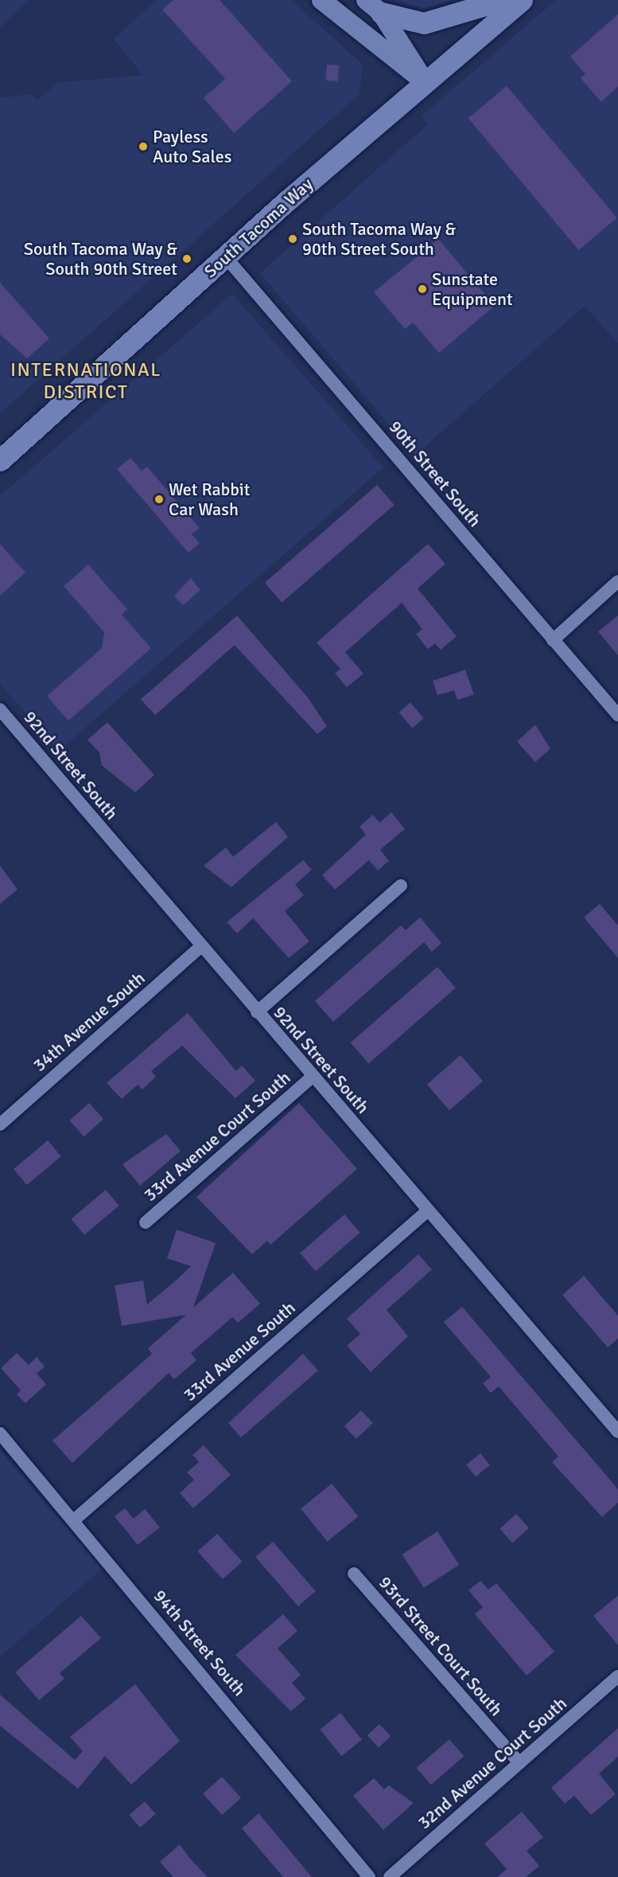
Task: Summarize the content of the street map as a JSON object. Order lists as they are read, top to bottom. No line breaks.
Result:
{"streets":{"main road":["South Tacoma Way"],"street":["90th Street South","92nd Street South","34th Avenue South","33rd Avenue Court South","33rd Avenue South","94th Street South","93rd Street Court South","32nd Avenue Court South"]},"crossings":[["South Tacoma Way","90th Street South"],["92nd Street South","34th Avenue South"],["92nd Street South","33rd Avenue Court South"],["92nd Street South","33rd Avenue South"],["33rd Avenue South","94th Street South"],["93rd Street Court South","32nd Avenue Court South"]],"districts":["INTERNATIONAL DISTRICT"],"places":["Payless Auto Sales","South Tacoma Way & 90th Street South","South Tacoma Way & South 90th Street","Sunstate Equipment","Wet Rabbit Car Wash"]}
